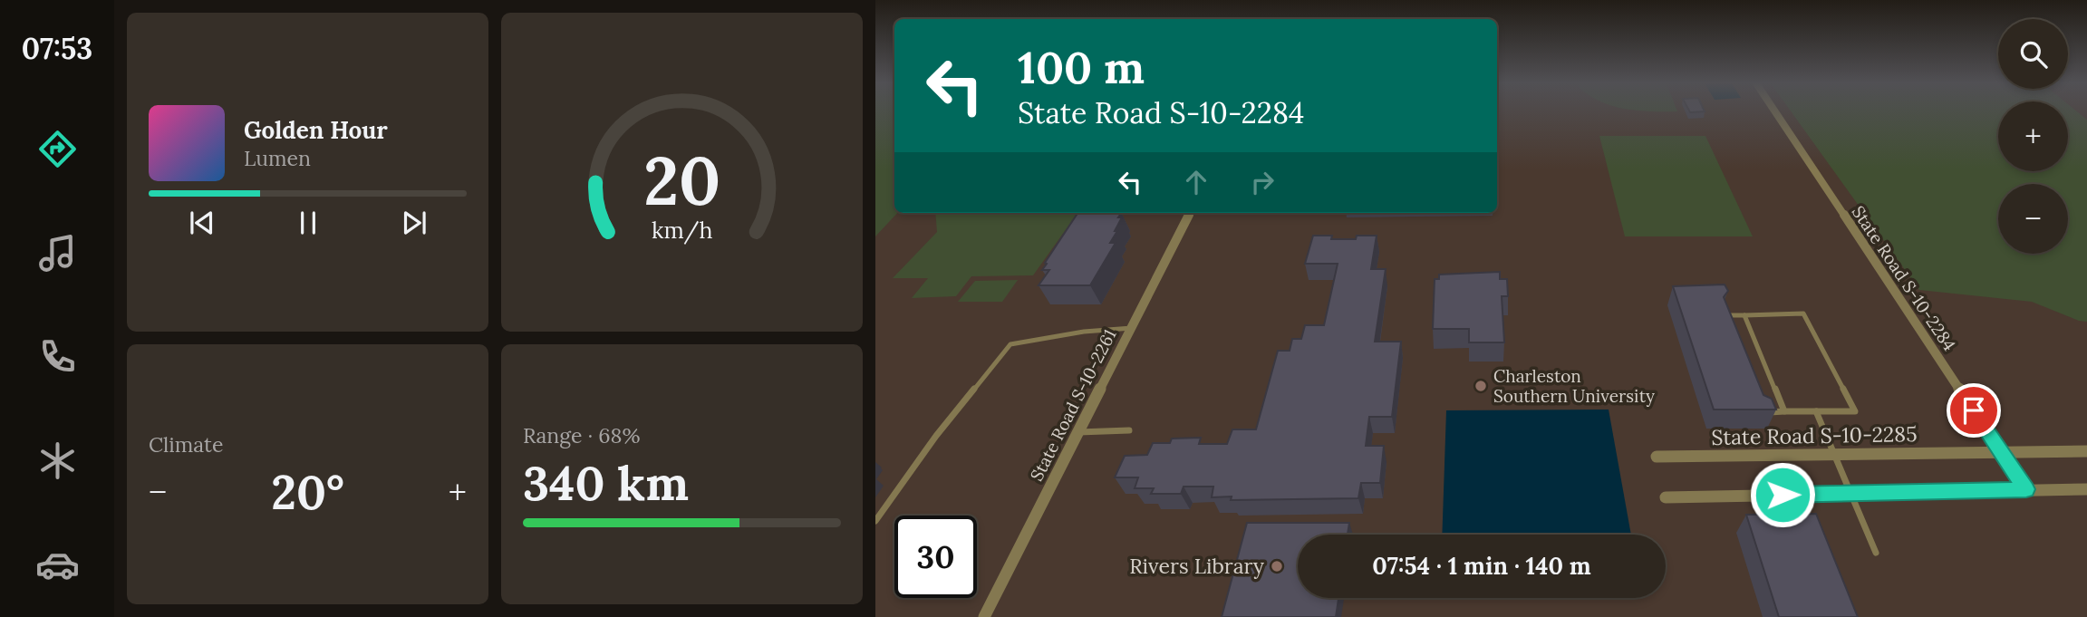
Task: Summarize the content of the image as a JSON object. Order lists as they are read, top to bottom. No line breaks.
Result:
{"streets":{"street":["State Road S-10-2284","State Road S-10-2261","State Road S-10-2285"]},"crossings":[["State Road S-10-2284","State Road S-10-2285"]],"places":["Charleston Southern University","Rivers Library"],"page":{"tabs":"07:53","map_buttons":["+","−"],"turn":["100 m","State Road S-10-2284"],"song":["Golden Hour","Lumen"],"tile":["Climate",["Range · 68%","340 km"]],"heat":["−","20°","+"],"limit":"30","trip":"07:54 · 1 min · 140 m","gauge":["20","km/h"]}}
